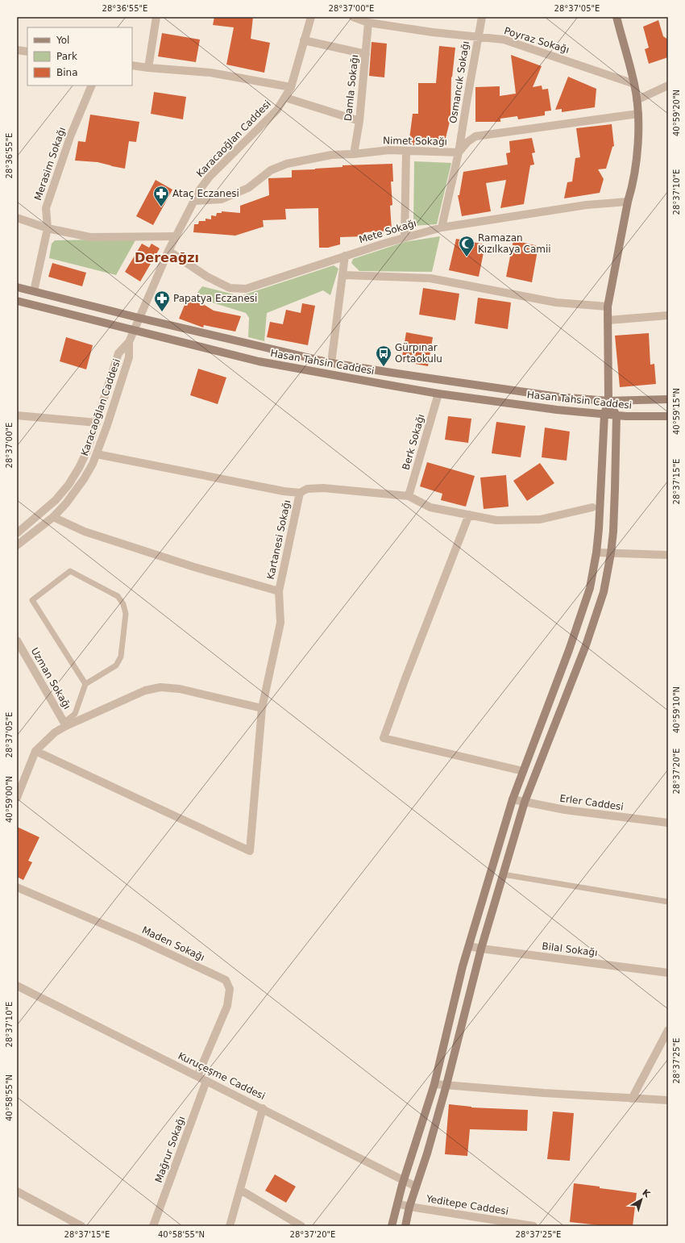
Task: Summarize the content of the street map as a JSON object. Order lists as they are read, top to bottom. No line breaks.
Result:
{"streets":{"main road":["Hasan Tahsin Caddesi"],"street":["Poyraz Sokağı","Osmancık Sokağı","Damla Sokağı","Karacaoğlan Caddesi","Nimet Sokağı","Merasim Sokağı","Mete Sokağı","Berk Sokağı","Kartanesi Sokağı","Uzman Sokağı","Erler Caddesi","Maden Sokağı","Bilal Sokağı","Kuruçeşme Caddesi","Mağrur Sokağı","Yeditepe Caddesi"]},"crossings":[["Poyraz Sokağı","Osmancık Sokağı"],["Poyraz Sokağı","Damla Sokağı"],["Osmancık Sokağı","Nimet Sokağı"],["Osmancık Sokağı","Mete Sokağı"],["Damla Sokağı","Nimet Sokağı"],["Karacaoğlan Caddesi","Nimet Sokağı"],["Karacaoğlan Caddesi","Mete Sokağı"],["Karacaoğlan Caddesi","Hasan Tahsin Caddesi"],["Merasim Sokağı","Hasan Tahsin Caddesi"],["Hasan Tahsin Caddesi","Berk Sokağı"],["Maden Sokağı","Kuruçeşme Caddesi"],["Kuruçeşme Caddesi","Mağrur Sokağı"]],"districts":["Dereağzı"],"places":{"pharmacy":["Ataç Eczanesi","Papatya Eczanesi"],"mosque":["Ramazan Kızılkaya Camii"],"bus stop":["Gürpınar Ortaokulu"]},"legend":["Yol","Park","Bina"],"north":"top right","coordinates":["28°36'55\"E","28°37'00\"E","28°37'05\"E","40°59'20\"N","28°37'10\"E","40°59'15\"N","28°37'15\"E","40°59'10\"N","28°37'20\"E","40°59'00\"N","28°37'25\"E","40°58'55\"N"]}
